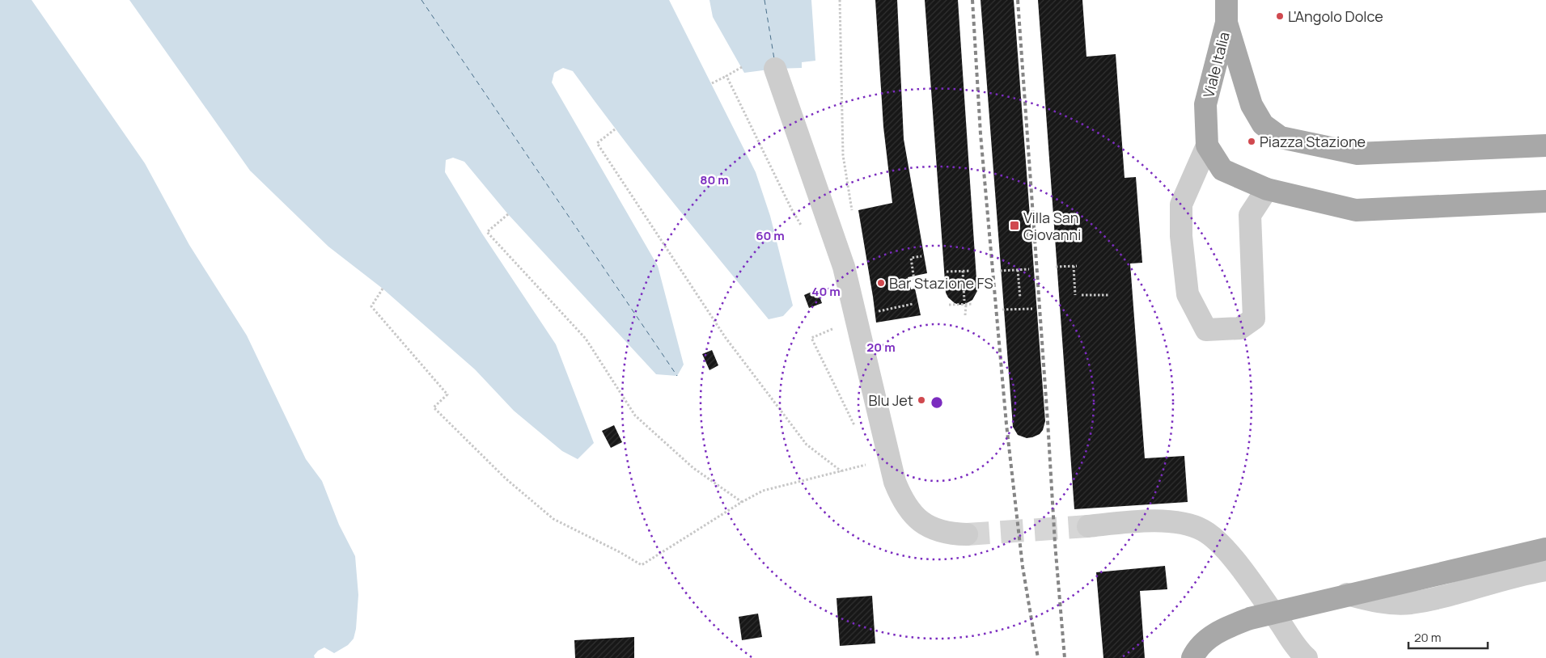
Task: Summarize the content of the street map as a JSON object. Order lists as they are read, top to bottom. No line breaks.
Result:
{"streets":{"main road":["Viale Italia"]},"places":{"other":["L'Angolo Dolce","Piazza Stazione","Bar Stazione FS","Blu Jet"],"transit":["Villa San Giovanni"]},"scale_bar":"20 m","rings":["80 m","60 m","40 m","20 m"]}
